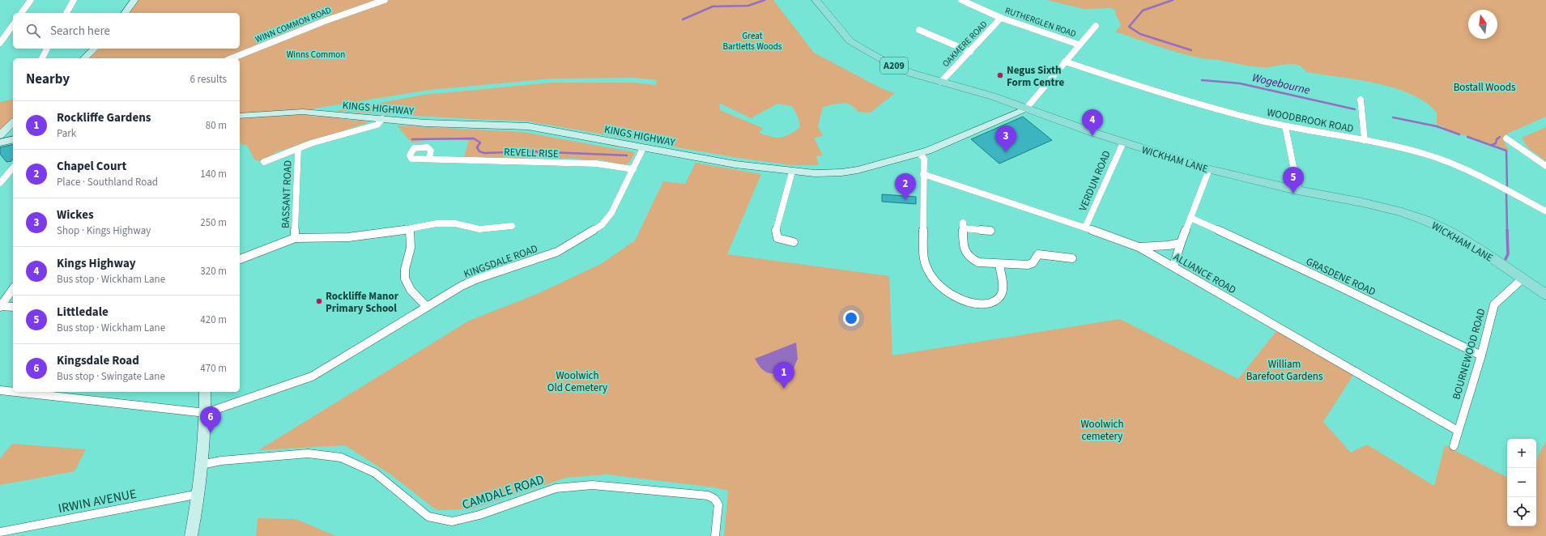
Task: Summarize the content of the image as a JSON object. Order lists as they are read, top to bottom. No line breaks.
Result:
{"streets":{"main road":["A209","WICKHAM LANE"],"street":["RUTHERGLEN ROAD","WINN COMMON ROAD","OAKMERE ROAD","KINGS HIGHWAY","WOODBROOK ROAD","REVELL RISE","VERDUN ROAD","BASSANT ROAD","KINGSDALE ROAD","ALLIANCE ROAD","GRASDENE ROAD","BOURNEWOOD ROAD","CAMDALE ROAD","IRWIN AVENUE"]},"crossings":[["RUTHERGLEN ROAD","OAKMERE ROAD"],["OAKMERE ROAD","WICKHAM LANE"],["KINGS HIGHWAY","WICKHAM LANE"],["KINGS HIGHWAY","KINGSDALE ROAD"],["REVELL RISE","KINGSDALE ROAD"],["WICKHAM LANE","VERDUN ROAD"],["WICKHAM LANE","BOURNEWOOD ROAD"],["VERDUN ROAD","ALLIANCE ROAD"],["ALLIANCE ROAD","BOURNEWOOD ROAD"],["GRASDENE ROAD","BOURNEWOOD ROAD"]],"water":["Wogebourne"],"parks":["Great Bartletts Woods","Winns Common","Bostall Woods","William Barefoot Gardens","Woolwich Old Cemetery","Woolwich cemetery"],"places":["Negus Sixth Form Centre","Rockliffe Manor Primary School"],"north":"top","page":{"search":"Search here","heading":["Nearby","6 results"],"list":[{"mark":"1","name":"Rockliffe Gardens","note":"Park","value":"80 m"},{"mark":"2","name":"Chapel Court","note":"Place · Southland Road","value":"140 m"},{"mark":"3","name":"Wickes","note":"Shop · Kings Highway","value":"250 m"},{"mark":"4","name":"Kings Highway","note":"Bus stop · Wickham Lane","value":"320 m"},{"mark":"5","name":"Littledale","note":"Bus stop · Wickham Lane","value":"420 m"},{"mark":"6","name":"Kingsdale Road","note":"Bus stop · Swingate Lane","value":"470 m"}],"pins":["4","3","5","2","1","6"],"map_buttons":["+","−"]}}
